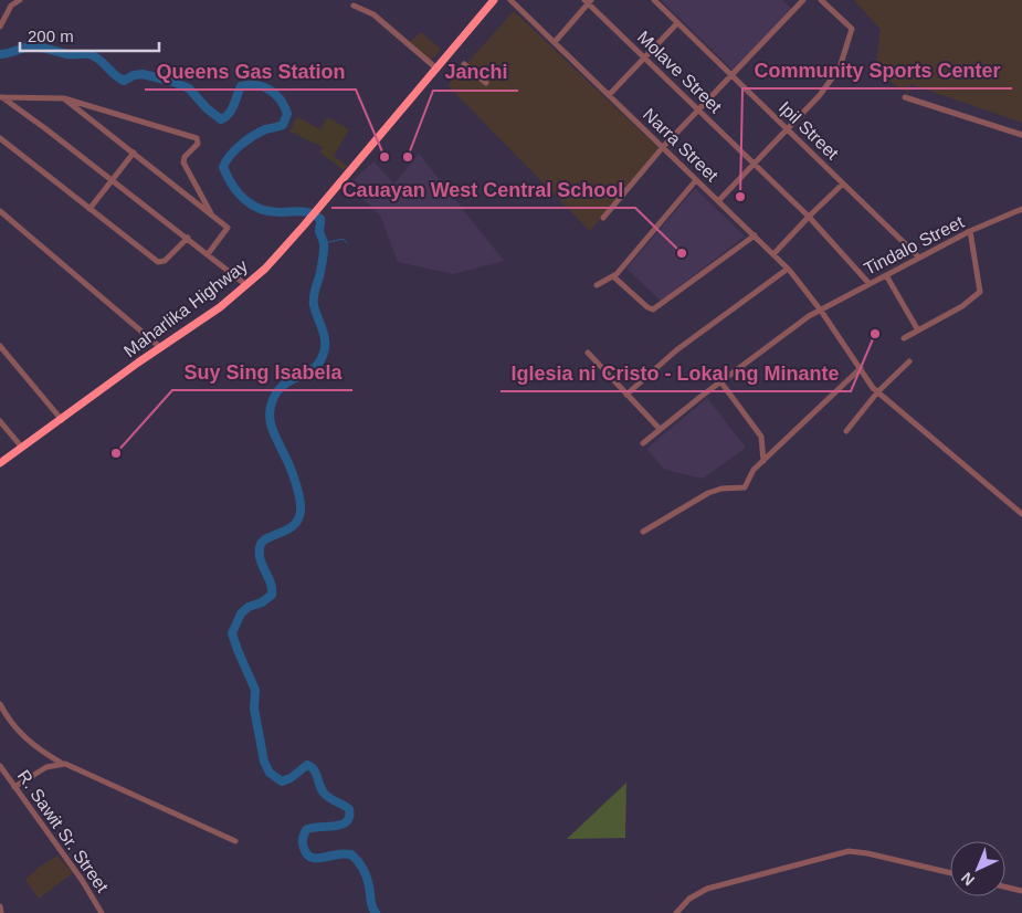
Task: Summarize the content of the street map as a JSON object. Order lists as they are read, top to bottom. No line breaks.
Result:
{"streets":{"highway":["Maharlika Highway"],"street":["Molave Street","Ipil Street","Narra Street","Tindalo Street","R. Sawit Sr. Street"]},"crossings":[["Molave Street","Tindalo Street"],["Ipil Street","Tindalo Street"],["Narra Street","Tindalo Street"]],"places":["Queens Gas Station","Janchi","Community Sports Center","Cauayan West Central School","Iglesia ni Cristo - Lokal ng Minante","Suy Sing Isabela"],"scale_bar":"200 m","north":"bottom left"}
